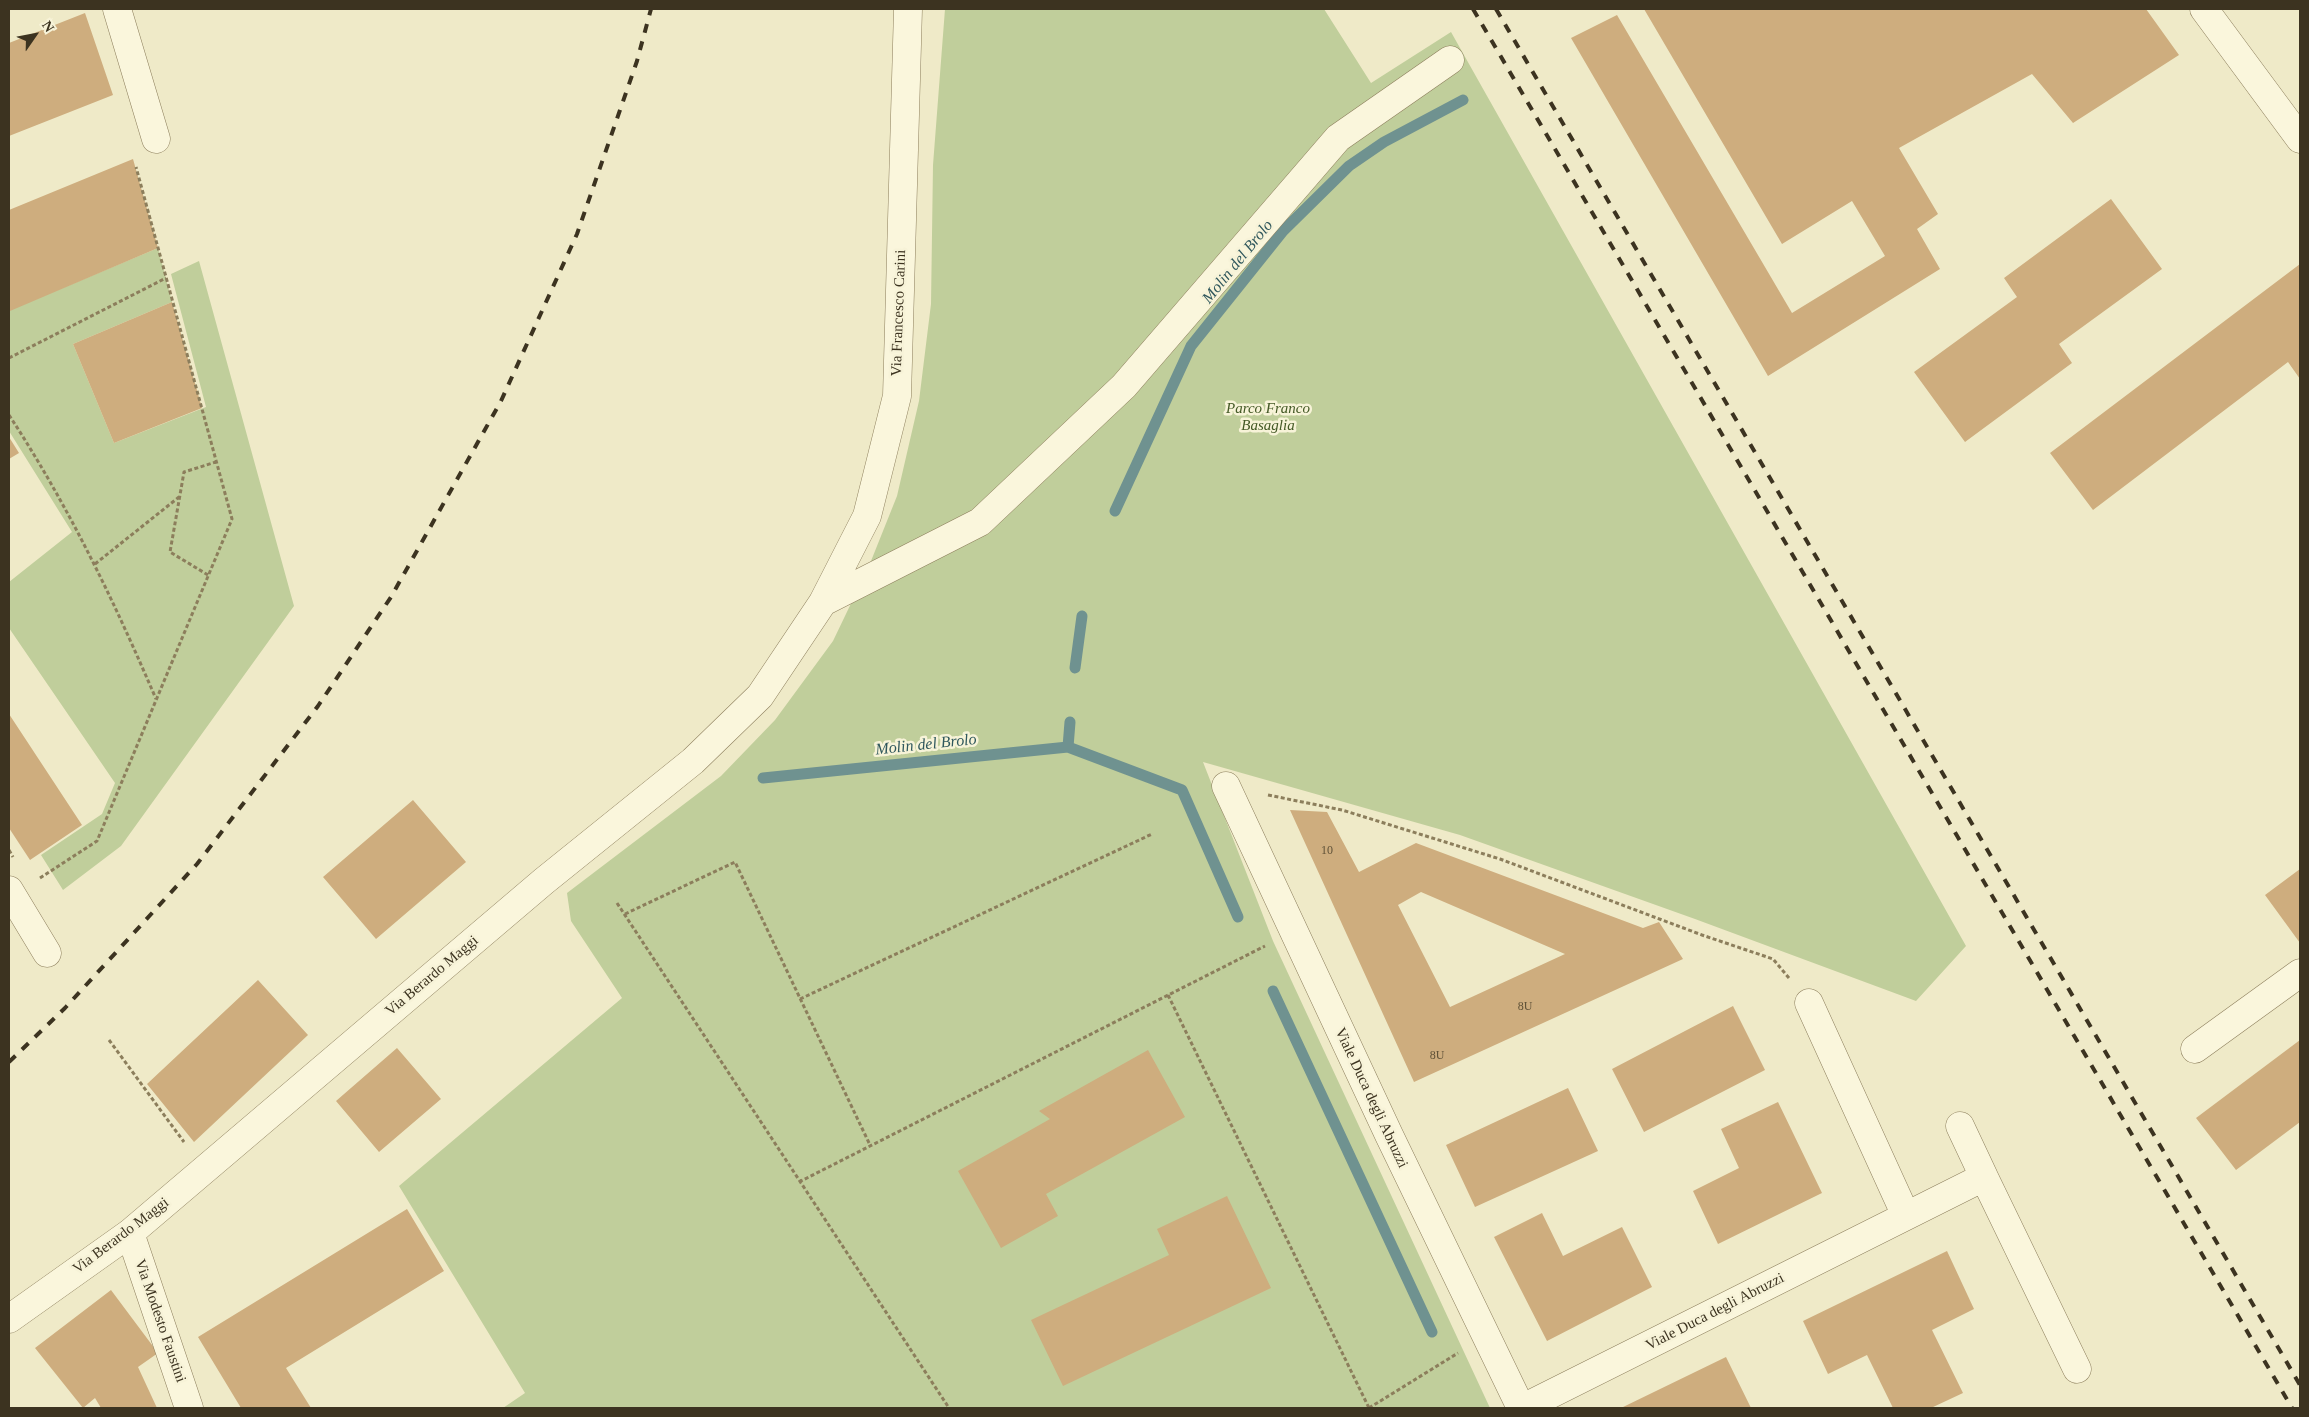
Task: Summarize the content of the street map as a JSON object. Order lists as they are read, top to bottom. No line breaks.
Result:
{"streets":{"street":["Via Francesco Carini","Via Berardo Maggi","Viale Duca degli Abruzzi","Via Modesto Faustini"]},"crossings":[["Via Francesco Carini","Via Berardo Maggi"],["Via Berardo Maggi","Via Modesto Faustini"]],"water":["Molin del Brolo"],"parks":["Parco Franco Basaglia"],"house_numbers":["10","8U","8U"],"north":"top right"}
